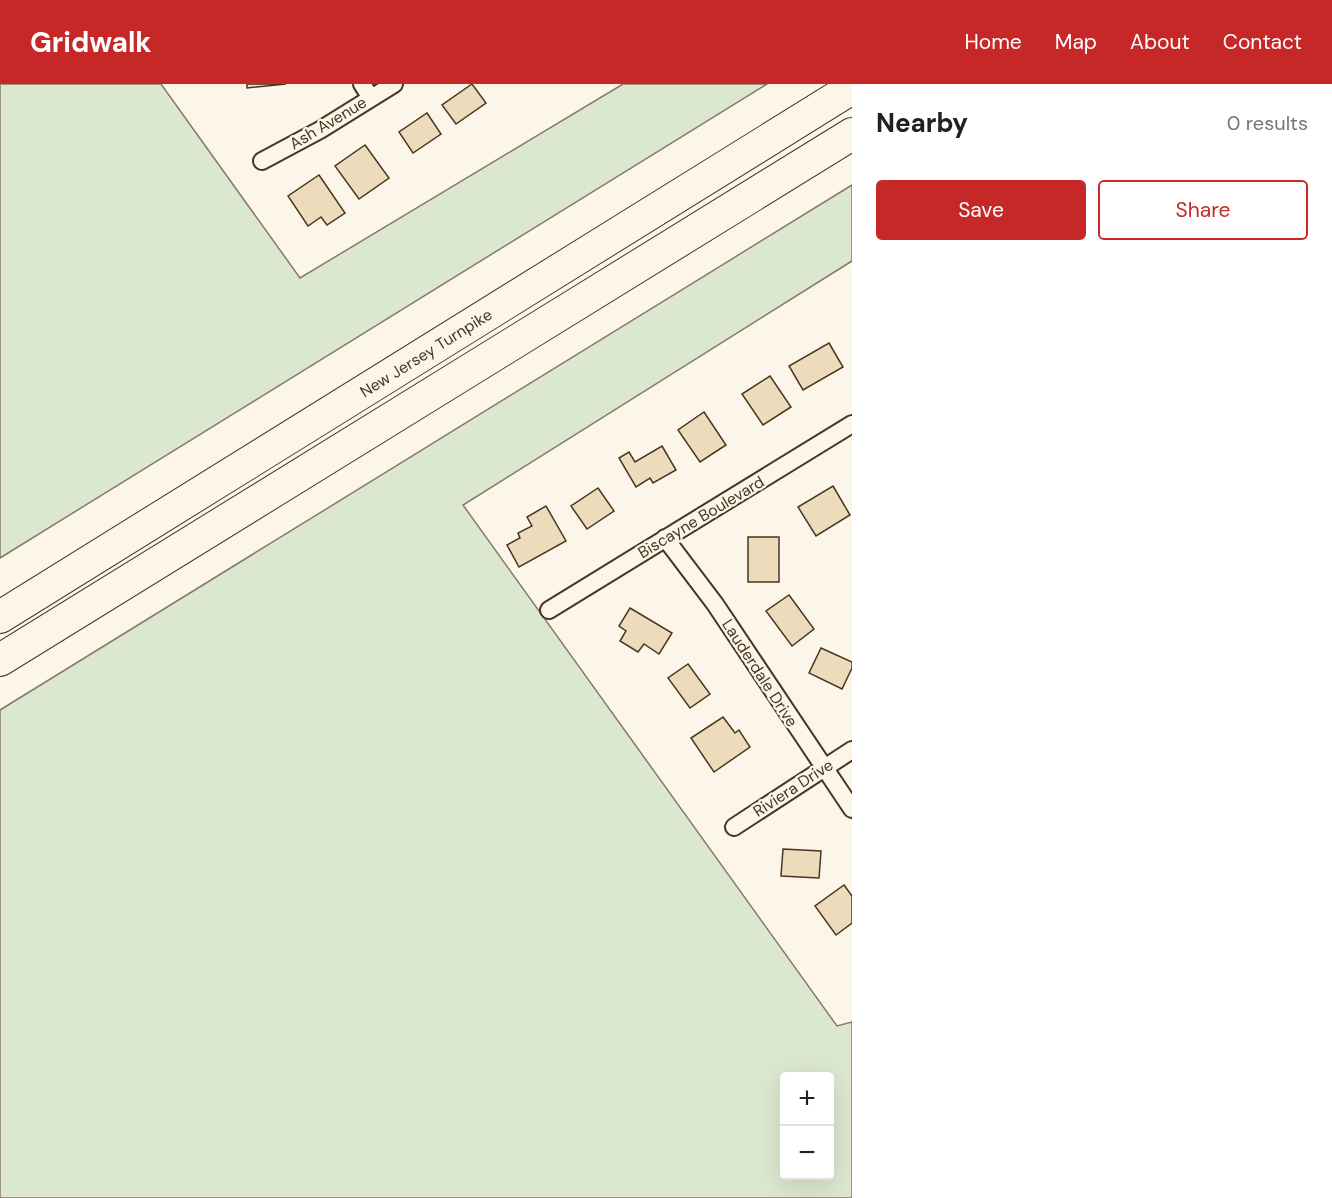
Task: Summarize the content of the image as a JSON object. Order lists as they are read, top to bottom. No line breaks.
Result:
{"streets":{"highway":["New Jersey Turnpike"],"street":["Ash Avenue","Biscayne Boulevard","Lauderdale Drive","Riviera Drive"]},"crossings":[["Biscayne Boulevard","Lauderdale Drive"],["Lauderdale Drive","Riviera Drive"]],"page":{"header":"Gridwalk","nav":["Home","Map","About","Contact"],"heading":["Nearby","0 results"],"buttons":["Save","Share"],"map_buttons":["+","−"]}}
